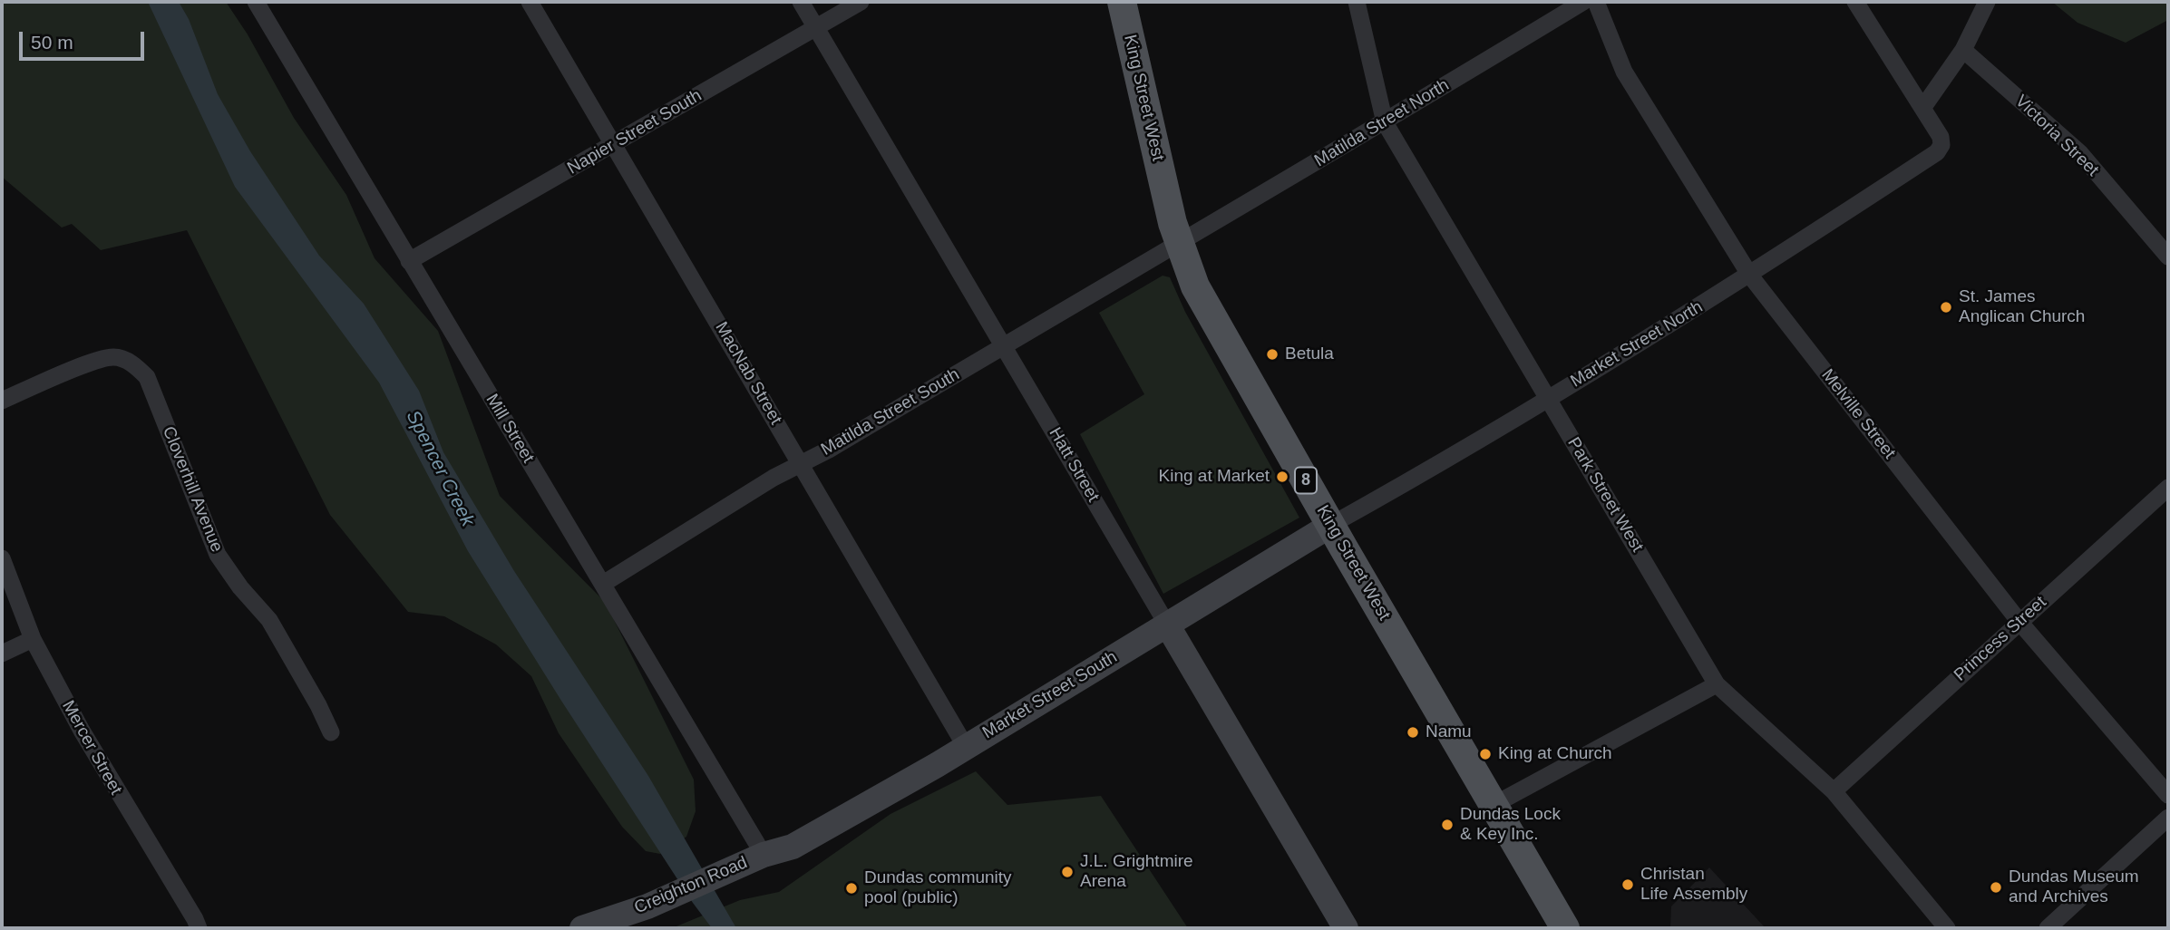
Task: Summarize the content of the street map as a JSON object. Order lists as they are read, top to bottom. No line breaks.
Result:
{"streets":{"main road":["King Street West","8"],"street":["Matilda Street North","Napier Street South","Victoria Street","Market Street North","MacNab Street","Matilda Street South","Melville Street","Mill Street","Hatt Street","Cloverhill Avenue","Park Street West","Princess Street","Market Street South","Mercer Street","Creighton Road"]},"crossings":[["King Street West","Matilda Street North"],["King Street West","Market Street North"],["King Street West","Matilda Street South"],["King Street West","Market Street South"],["Matilda Street North","Matilda Street South"],["Matilda Street North","Park Street West"],["Napier Street South","MacNab Street"],["Napier Street South","Mill Street"],["Napier Street South","Hatt Street"],["Market Street North","Melville Street"],["Market Street North","Park Street West"],["Market Street North","Market Street South"],["MacNab Street","Matilda Street South"],["MacNab Street","Market Street South"],["Matilda Street South","Mill Street"],["Matilda Street South","Hatt Street"],["Melville Street","Princess Street"],["Mill Street","Market Street South"],["Mill Street","Creighton Road"],["Hatt Street","Market Street South"],["Park Street West","Princess Street"],["Market Street South","Creighton Road"]],"water":["Spencer Creek"],"places":["St. James Anglican Church","Betula","King at Market","Namu","King at Church","Dundas Lock & Key Inc.","J.L. Grightmire Arena","Christan Life Assembly","Dundas Museum and Archives","Dundas community pool (public)"],"scale_bar":"50 m"}
